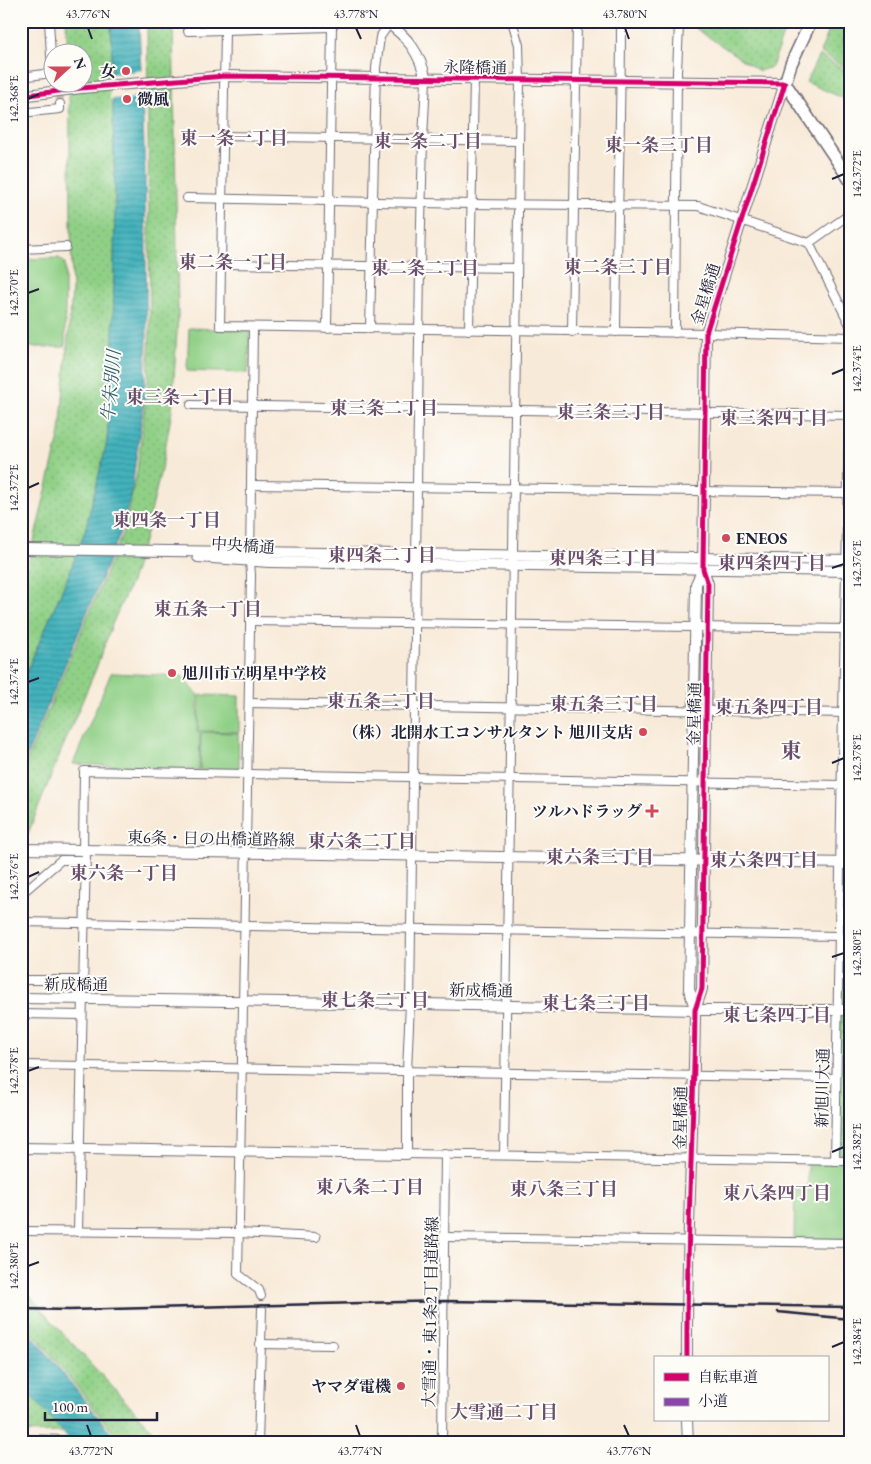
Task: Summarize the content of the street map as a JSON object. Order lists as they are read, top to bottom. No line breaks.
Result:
{"streets":{"street":["永隆橋通","金星橋通","中央橋通","東6条・日の出橋道路線","新成橋通","新旭川大通","大雪通・東1条2丁目道路線"]},"crossings":[["永隆橋通","金星橋通"],["金星橋通","中央橋通"],["金星橋通","東6条・日の出橋道路線"],["金星橋通","新成橋通"],["中央橋通","新旭川大通"],["東6条・日の出橋道路線","新旭川大通"],["新成橋通","新旭川大通"]],"districts":["東一条一丁目","東一条二丁目","東一条三丁目","東二条一丁目","東二条三丁目","東二条二丁目","東三条一丁目","東三条二丁目","東三条三丁目","東三条四丁目","東四条一丁目","東四条二丁目","東四条三丁目","東四条四丁目","東五条一丁目","東五条二丁目","東五条三丁目","東五条四丁目","東","東六条二丁目","東六条三丁目","東六条四丁目","東六条一丁目","東七条二丁目","東七条三丁目","東七条四丁目","東八条二丁目","東八条三丁目","東八条四丁目","大雪通二丁目"],"water":["牛朱別川"],"places":{"other":["女","微風","ENEOS","旭川市立明星中学校","（株）北開水工コンサルタント 旭川支店","ヤマダ電機"],"health":["ツルハドラッグ"]},"legend":["自転車道","小道"],"scale_bar":"100 m","north":"right","coordinates":["43.776°N","43.778°N","43.780°N","142.368°E","142.372°E","142.370°E","142.374°E","142.376°E","142.378°E","142.380°E","142.382°E","142.384°E","43.772°N","43.774°N"]}
